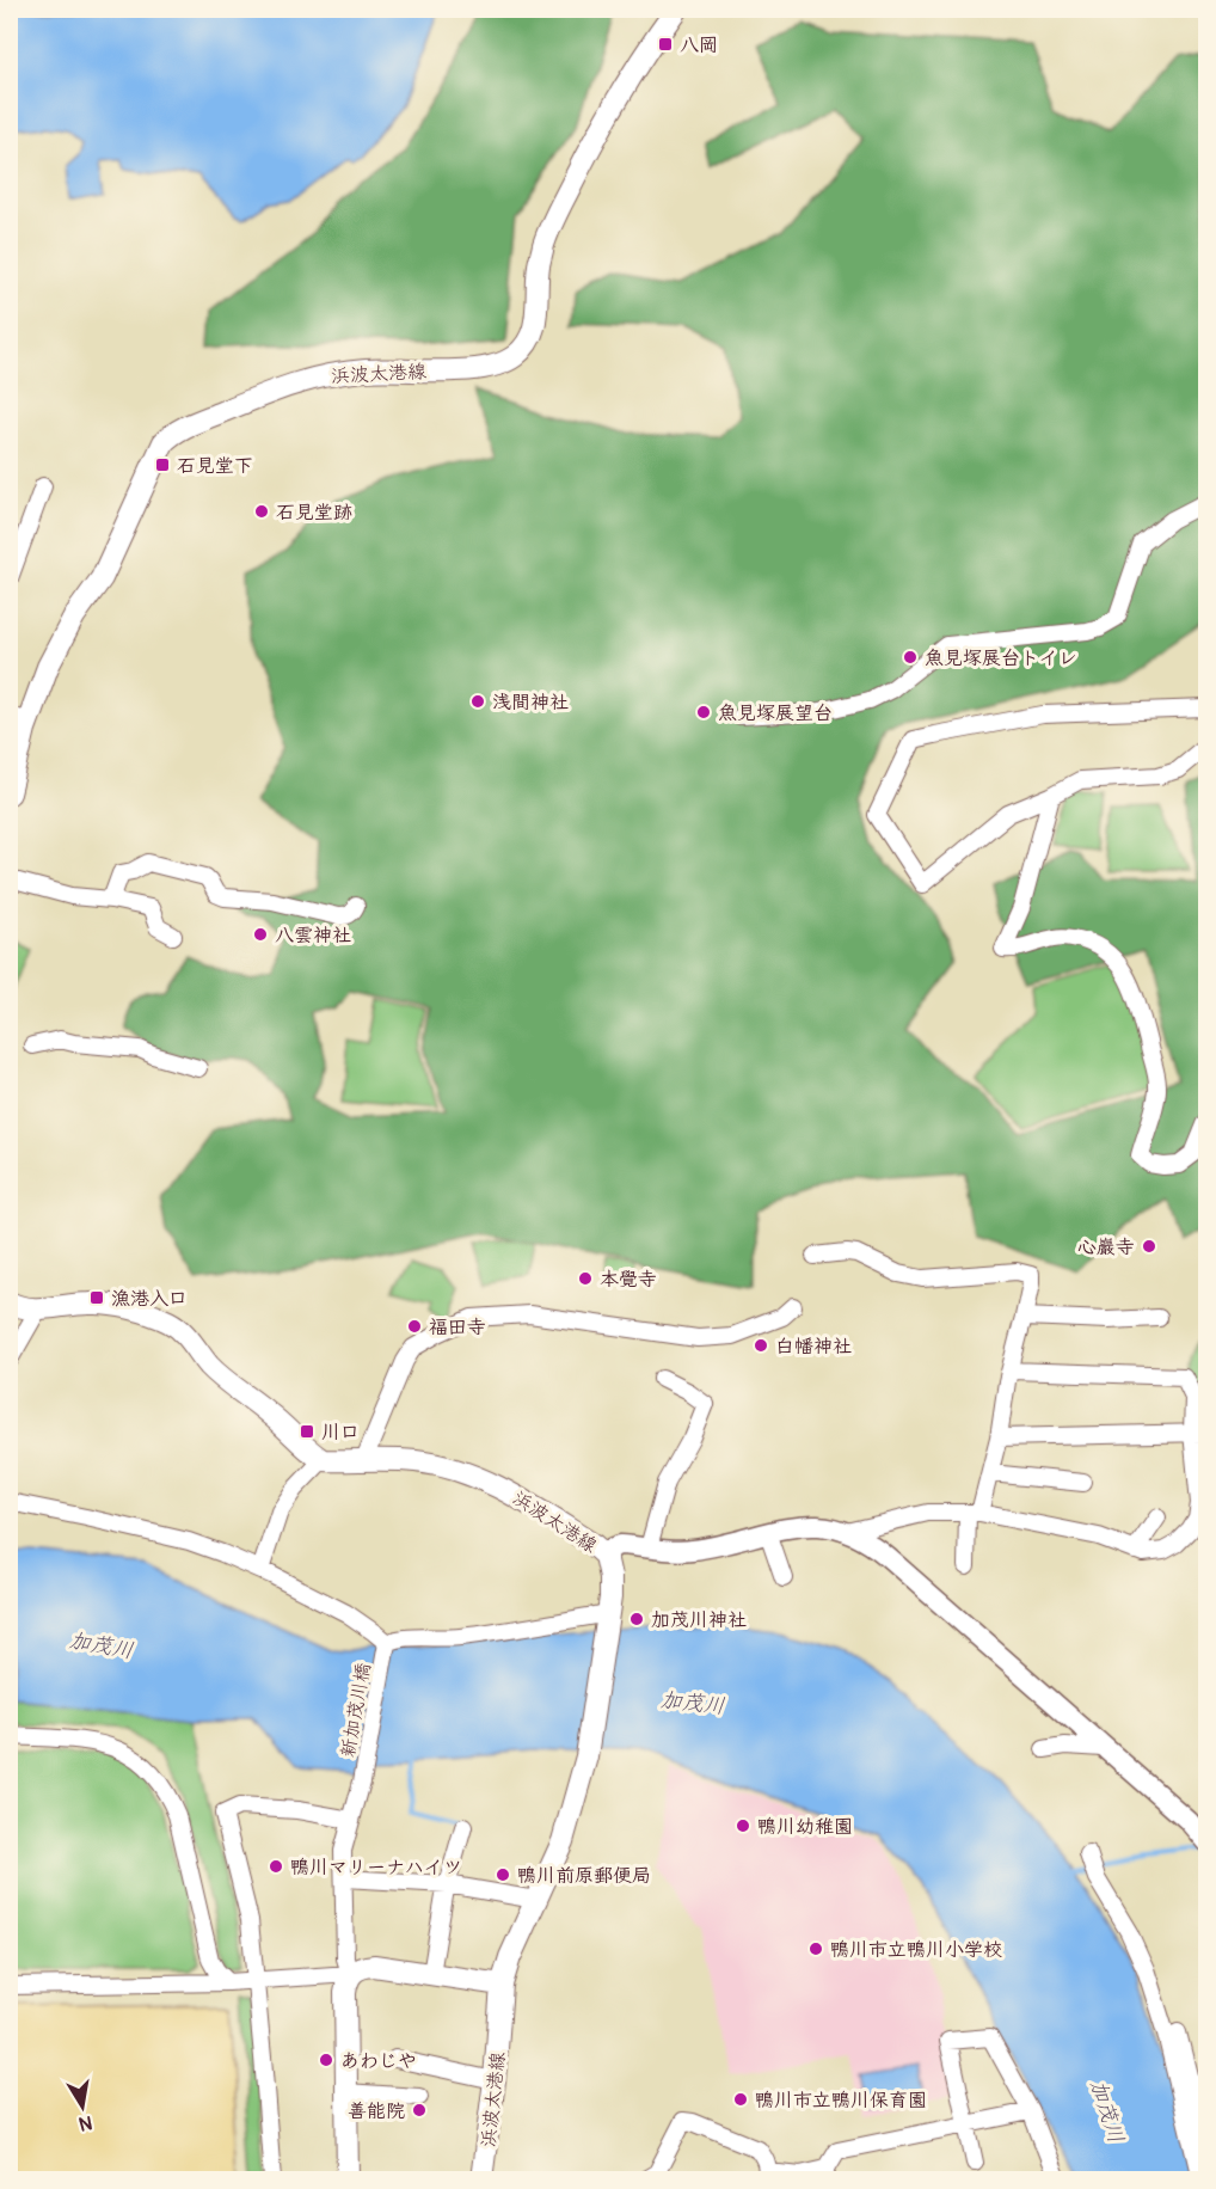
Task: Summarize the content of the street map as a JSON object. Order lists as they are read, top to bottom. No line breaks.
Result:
{"streets":{"main road":["浜波太港線"],"street":["新加茂川橋"]},"water":["加茂川"],"places":{"transit":["八岡","石見堂下","漁港入口","川口"],"other":["石見堂跡","魚見塚展台トイレ","浅間神社","魚見塚展望台","八雲神社","心巖寺","本覺寺","福田寺","白幡神社","加茂川神社","鴨川幼稚園","鴨川マリーナハイツ","鴨川前原郵便局","鴨川市立鴨川小学校","あわじや","鴨川市立鴨川保育園","善能院"]},"north":"bottom"}
